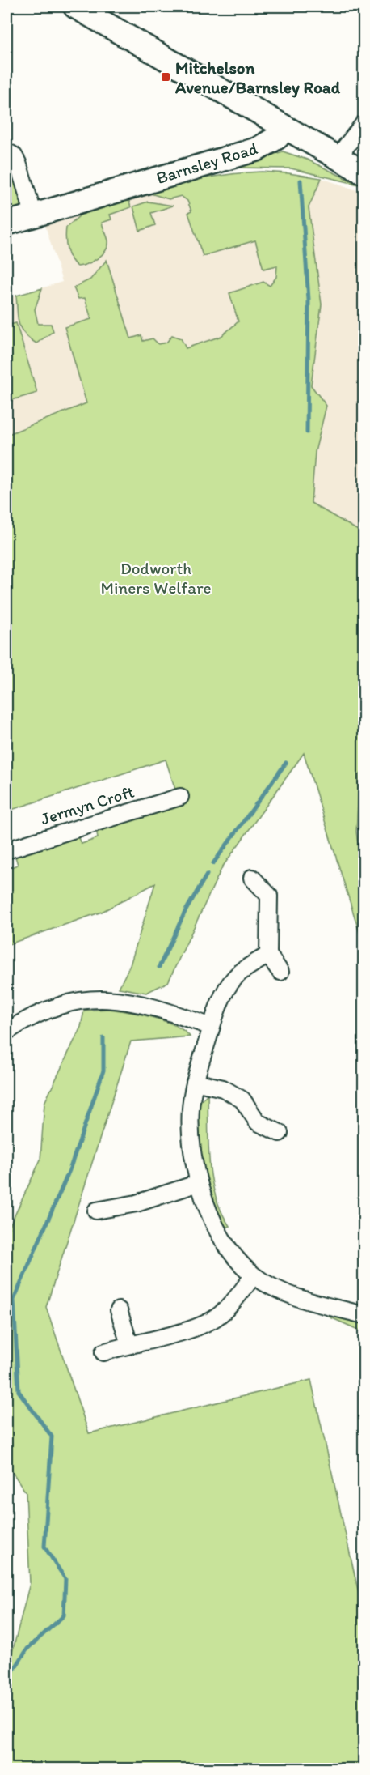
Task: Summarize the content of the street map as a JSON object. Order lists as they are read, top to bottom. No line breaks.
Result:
{"streets":{"main road":["Barnsley Road"],"street":["Jermyn Croft"]},"parks":["Dodworth Miners Welfare"],"places":{"transit":["Mitchelson Avenue/Barnsley Road"]}}
